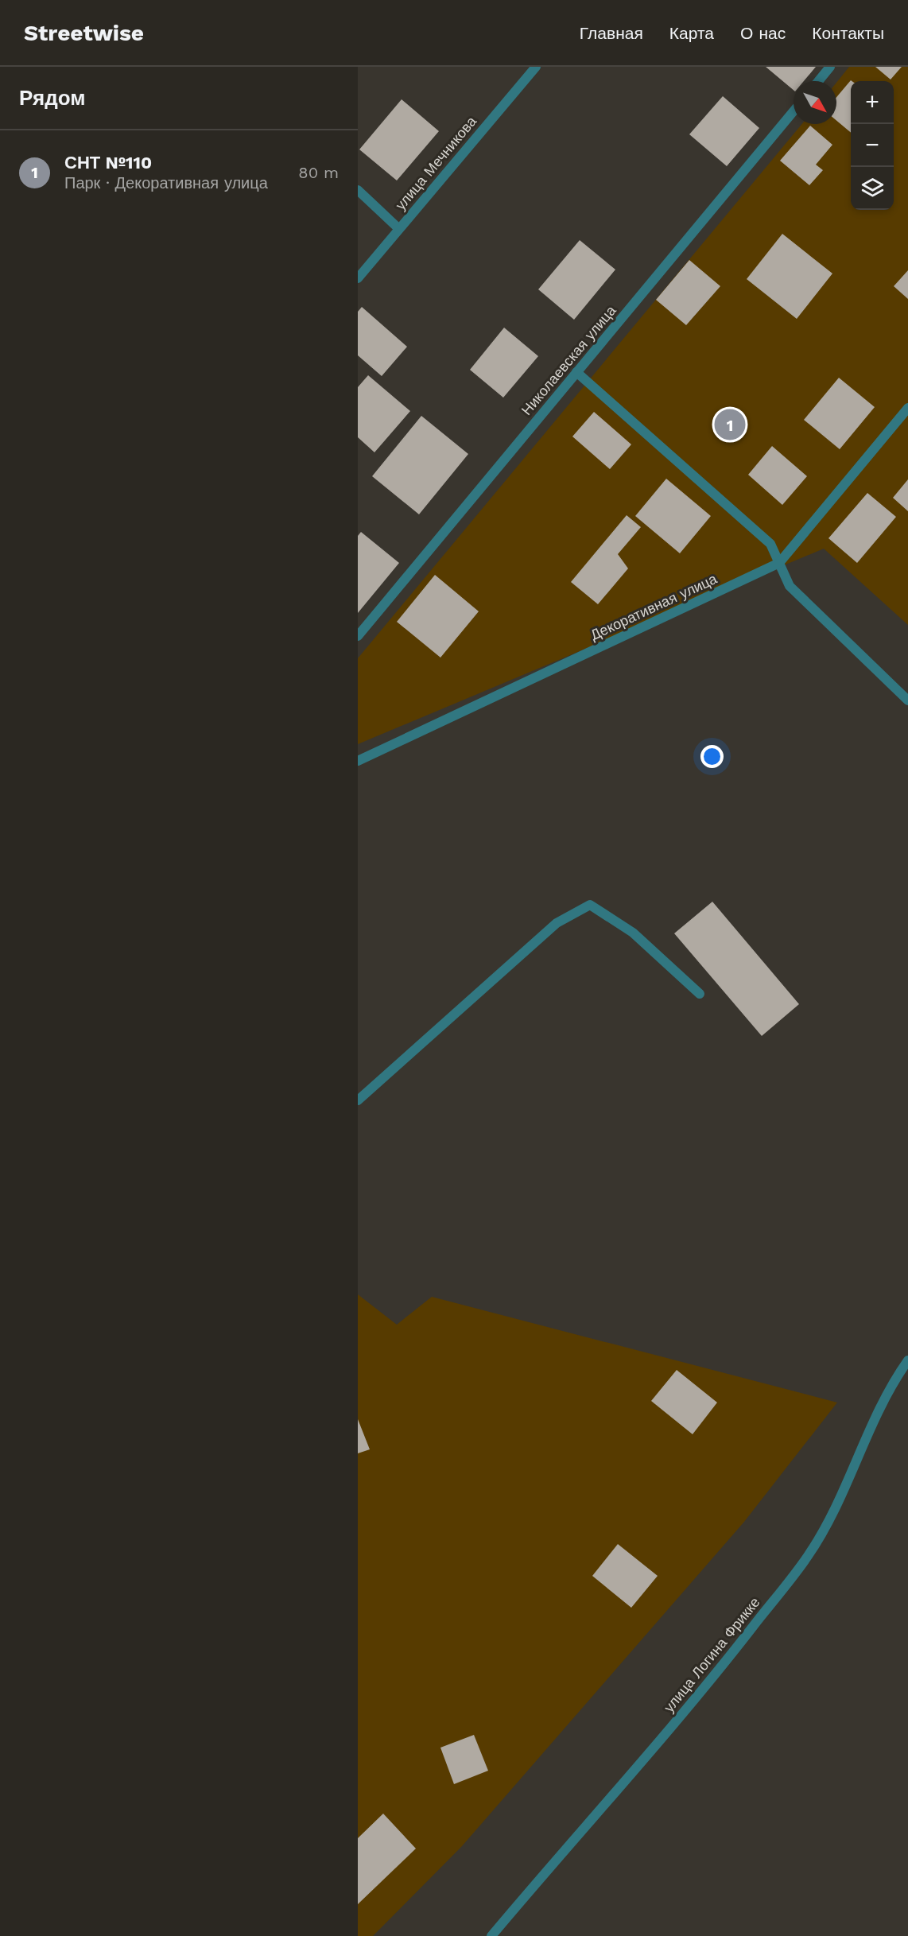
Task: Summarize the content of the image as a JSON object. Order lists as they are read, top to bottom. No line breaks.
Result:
{"streets":{"street":["улица Мечникова","Николаевская улица","Декоративная улица","улица Логина Фрикке"]},"north":"bottom right","page":{"header":"Streetwise","nav":["Главная","Карта","О нас","Контакты"],"heading":"Рядом","map_buttons":["+","−"],"list":[{"mark":"1","name":"СНТ №110","note":"Парк · Декоративная улица","value":"80 m"}],"pins":"1"}}
